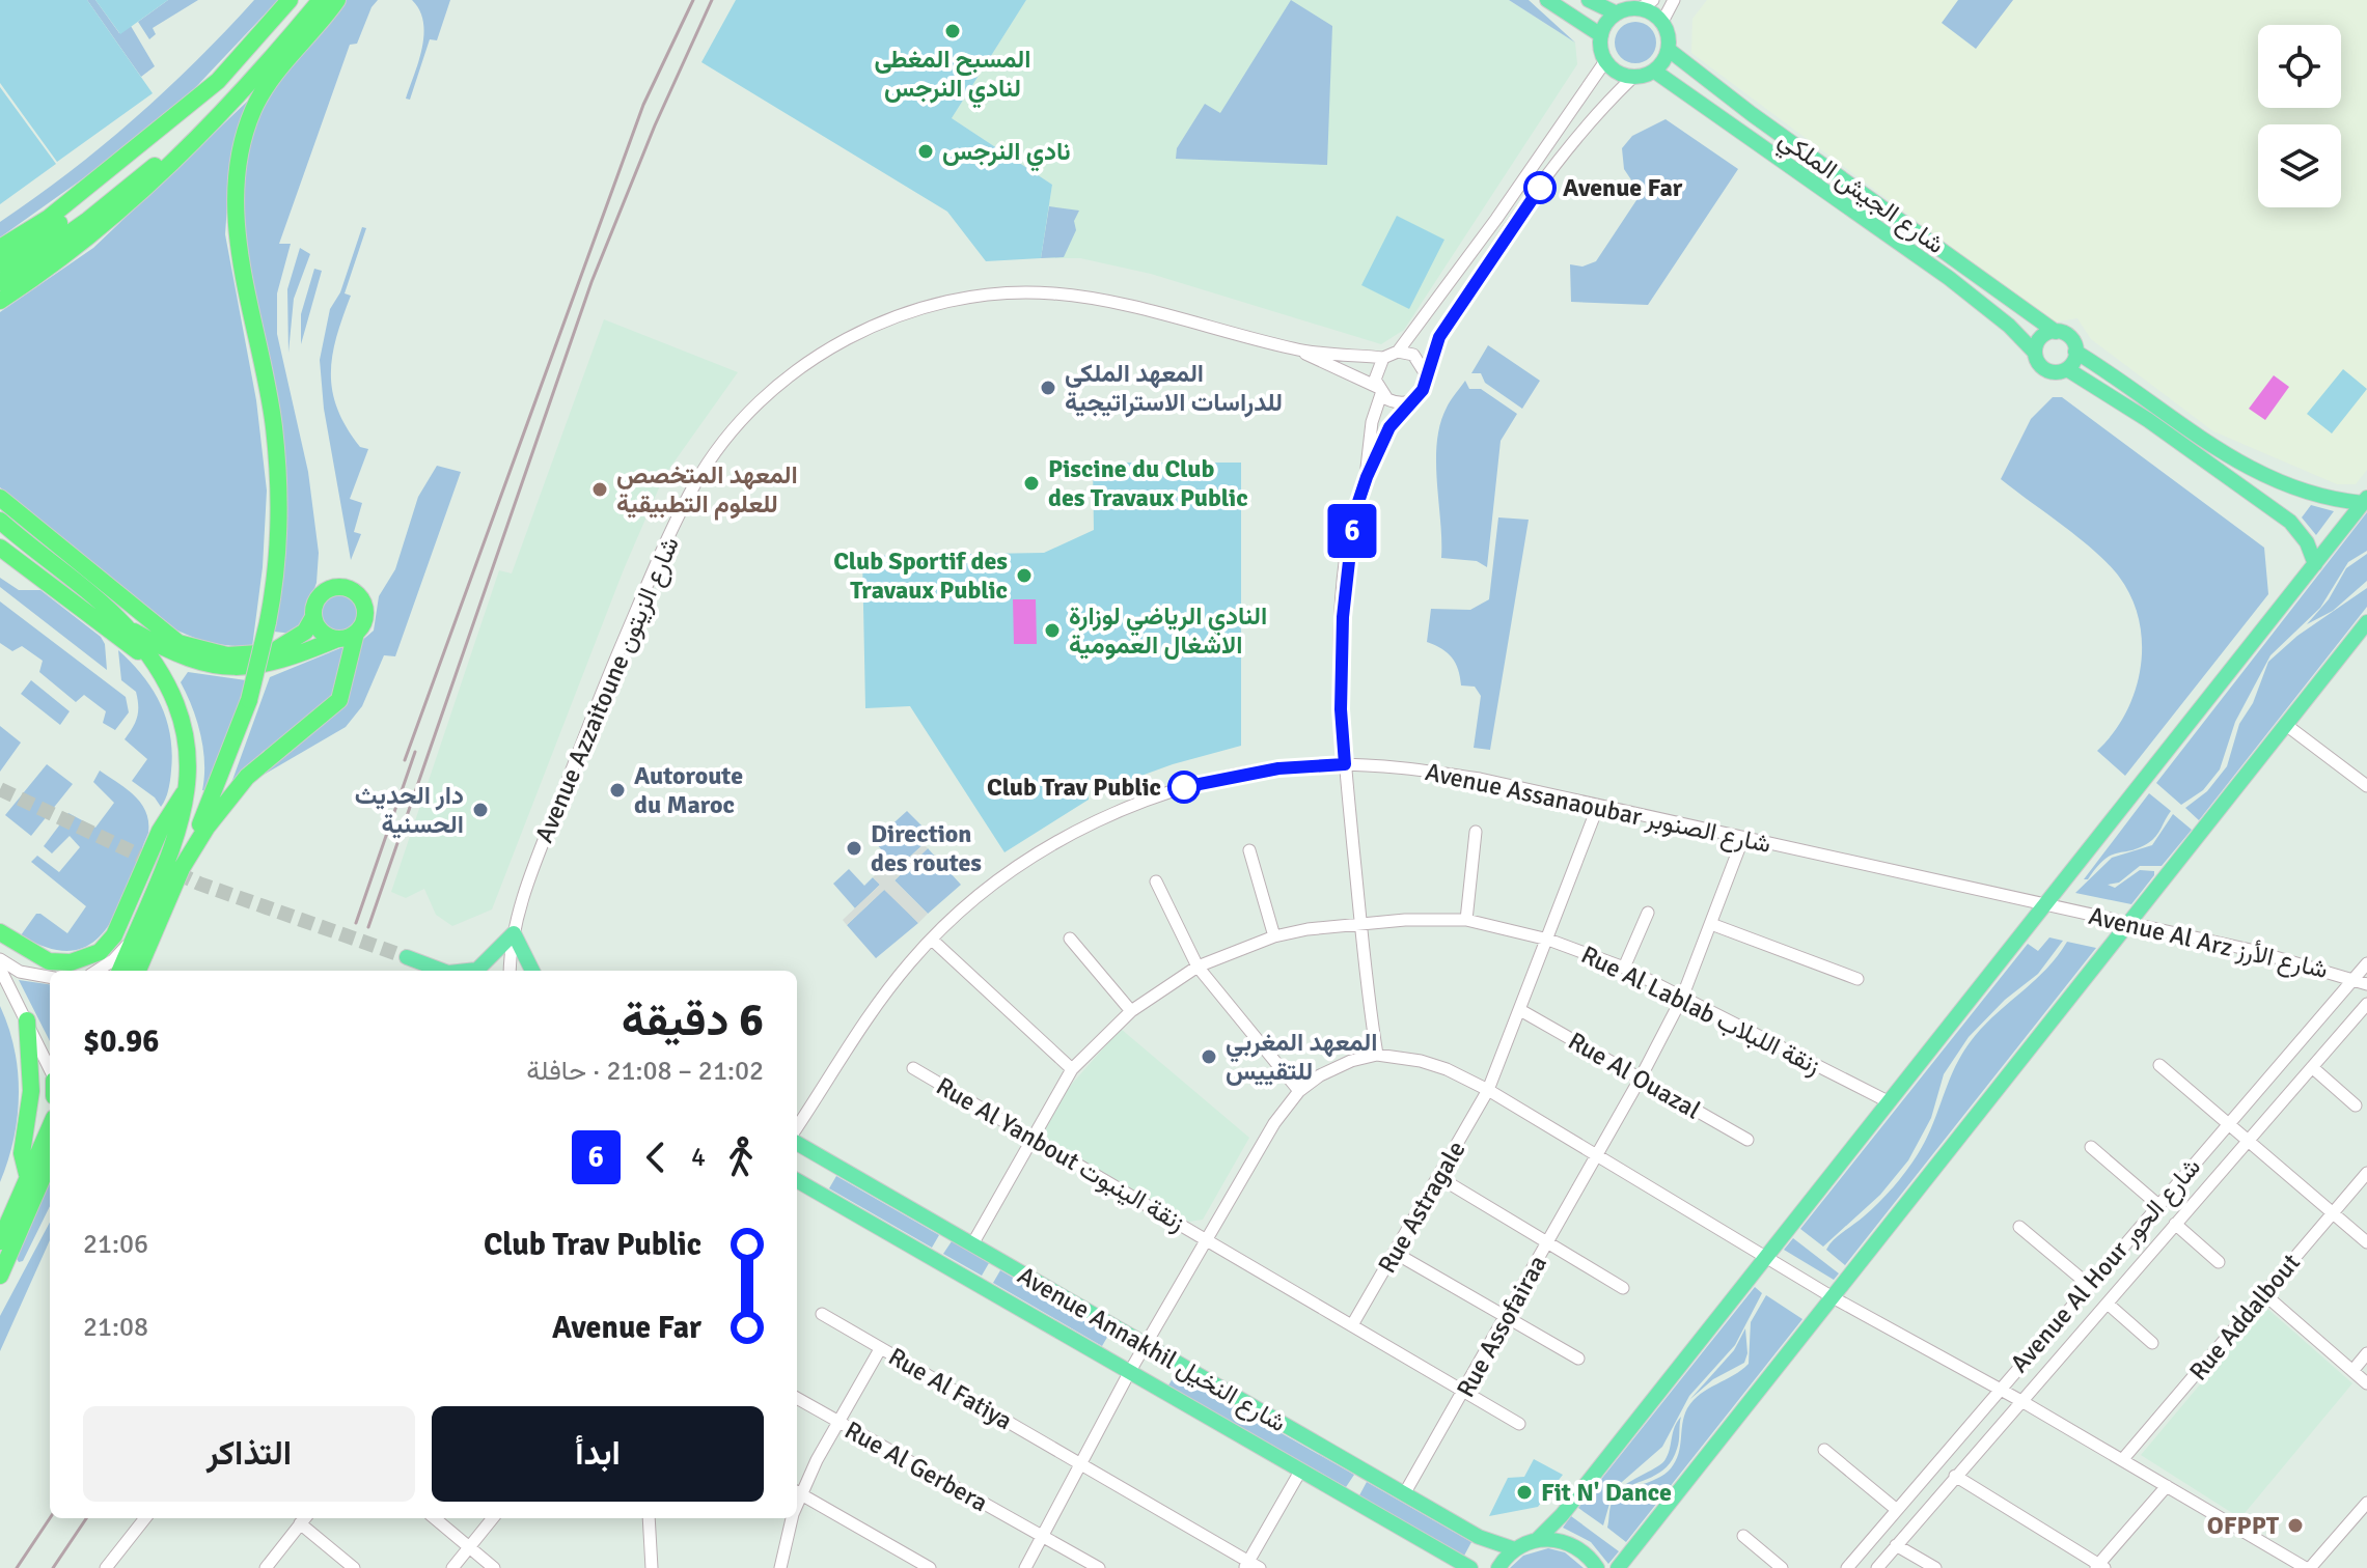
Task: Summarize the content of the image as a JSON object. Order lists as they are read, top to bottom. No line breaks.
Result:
{"streets":{"main road":["شارع الجيش الملكي","Avenue Annakhil شارع النخيل"],"street":["Avenue Azzaitoune شارع الزيتون","Avenue Assanaoubar شارع الصنوبر","Avenue Al Arz شارع الأرز","Rue Al Lablab زنقة اللبلاب","Rue Al Ouazal","Rue Al Yanbout زنقة الينبوت","Rue Astragale","Avenue Al Hour شارع الحور","Rue Addalbout","Rue Assofairaa","Rue Al Fatiya","Rue Al Gerbera"]},"crossings":[["Avenue Assanaoubar شارع الصنوبر","Avenue Al Arz شارع الأرز"],["Avenue Assanaoubar شارع الصنوبر","Rue Astragale"],["Avenue Assanaoubar شارع الصنوبر","Rue Assofairaa"],["Avenue Al Arz شارع الأرز","Avenue Al Hour شارع الحور"],["Rue Al Lablab زنقة اللبلاب","Rue Al Yanbout زنقة الينبوت"],["Rue Al Lablab زنقة اللبلاب","Rue Astragale"],["Rue Al Lablab زنقة اللبلاب","Rue Assofairaa"],["Rue Al Lablab زنقة اللبلاب","Avenue Annakhil شارع النخيل"],["Rue Al Ouazal","Rue Astragale"],["Rue Al Ouazal","Rue Assofairaa"],["Rue Al Yanbout زنقة الينبوت","Rue Astragale"],["Rue Al Yanbout زنقة الينبوت","Rue Assofairaa"],["Rue Assofairaa","Avenue Annakhil شارع النخيل"]],"places":["المسبح المغطى لنادي النرجس","نادي النرجس","Avenue Far","المعهد الملكي للدراسات الاستراتيجية","Piscine du Club des Travaux Public","المعهد المتخصص للعلوم التطبيقية","Club Sportif des Travaux Public","النادي الرياضي لوزارة الاشغال العمومية","Club Trav Public","Autoroute du Maroc","دار الحديث الحسنية","Direction des routes","المعهد المغربي للتقييس","Fit N' Dance","OFPPT"],"lines":["bus line 6"],"page":{"on_map":"6","heading":["6 دقيقة","21:02 – 21:08 · حافلة","$0.96"],"legs":["4","6"],"list":[{"name":"Club Trav Public","value":"21:06"},{"name":"Avenue Far","value":"21:08"}],"buttons":["ابدأ","التذاكر"]}}
